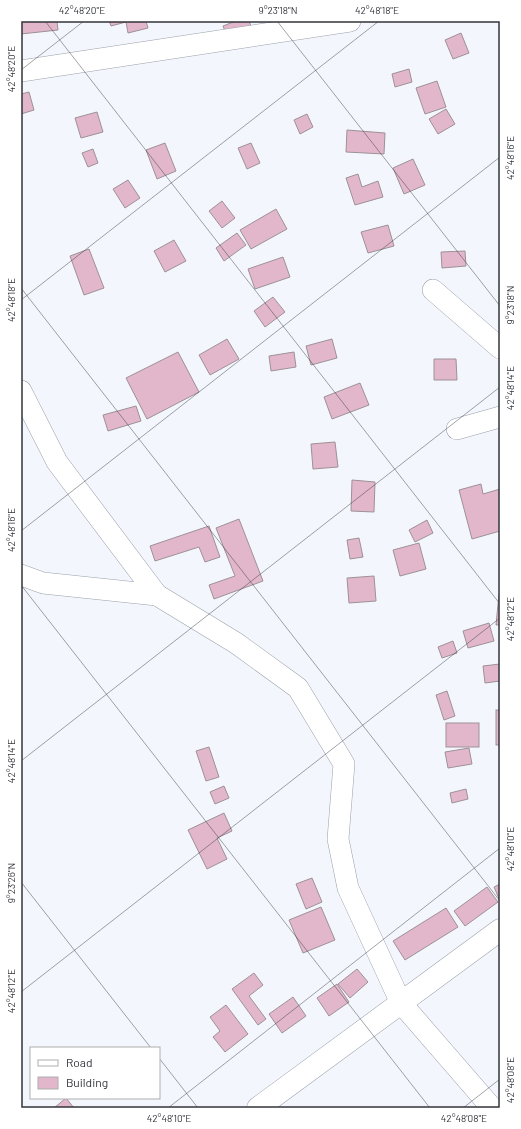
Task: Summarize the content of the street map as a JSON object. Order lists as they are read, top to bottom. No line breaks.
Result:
{"legend":["Road","Building"],"coordinates":["42°48'20\"E","9°23'18\"N","42°48'18\"E","42°48'16\"E","42°48'14\"E","42°48'12\"E","42°48'10\"E","9°23'26\"N","42°48'08\"E"]}
